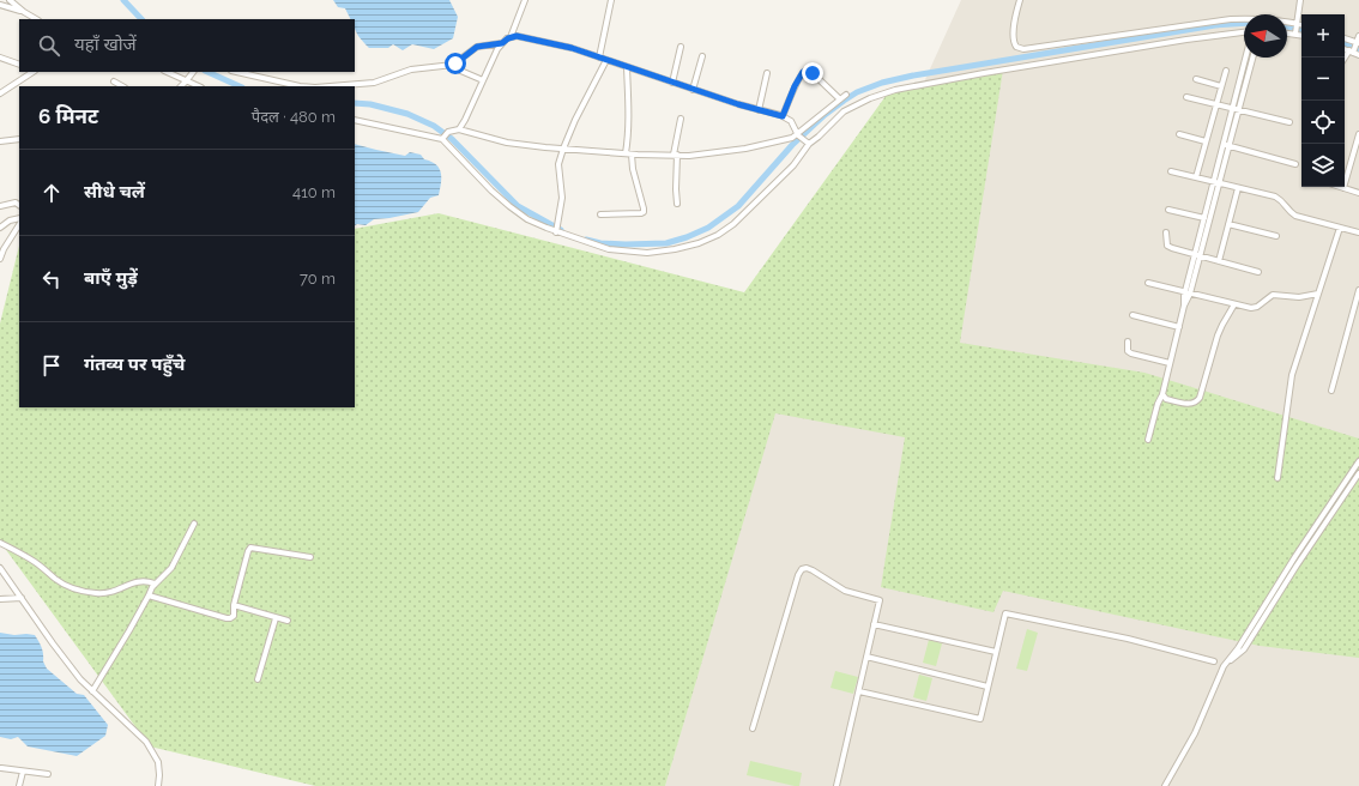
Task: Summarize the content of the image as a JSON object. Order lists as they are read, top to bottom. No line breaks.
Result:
{"north":"left","page":{"map_buttons":["+","−"],"search":"यहाँ खोजें","heading":["6 मिनट","पैदल · 480 m"],"list":[["सीधे चलें","410 m"],["बाएँ मुड़ें","70 m"],"गंतव्य पर पहुँचे"]}}
